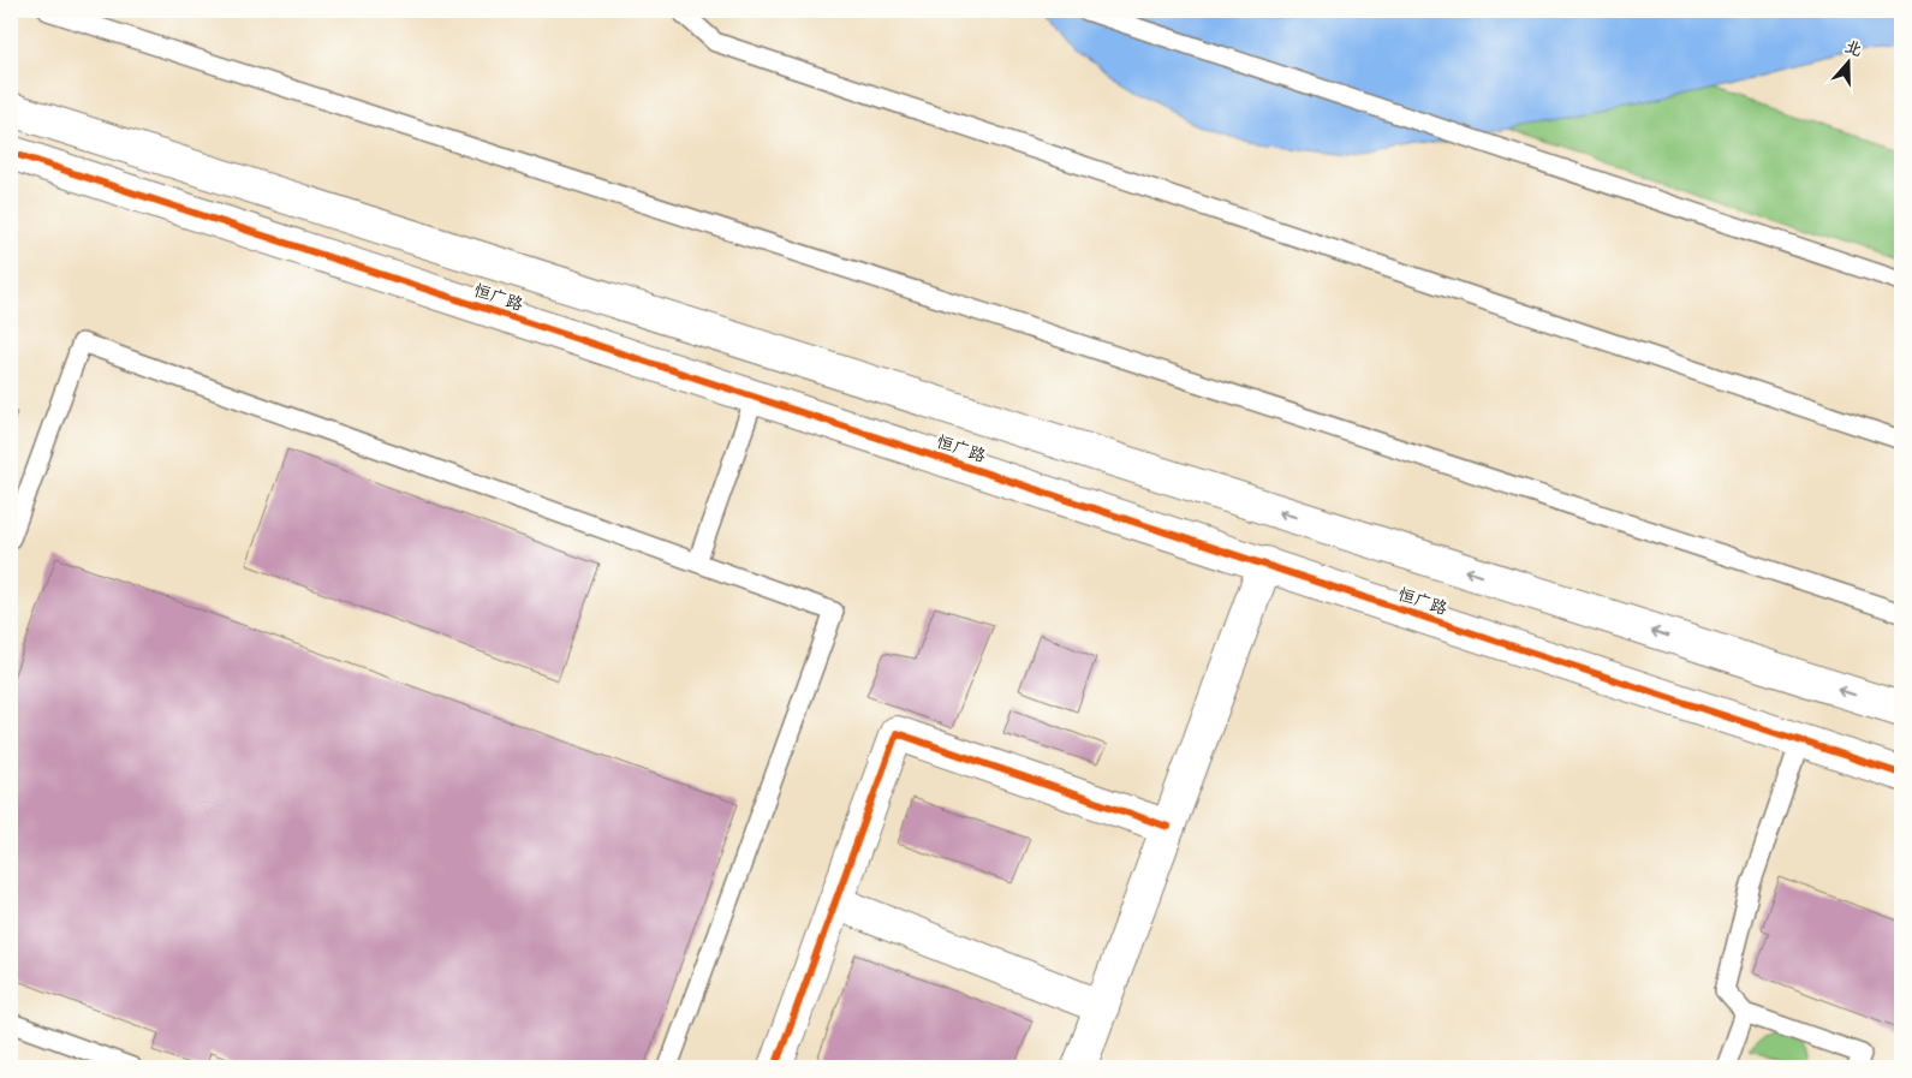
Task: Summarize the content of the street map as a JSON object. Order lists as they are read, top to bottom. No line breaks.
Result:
{"streets":{"street":["恒广路"]},"north":"top"}
